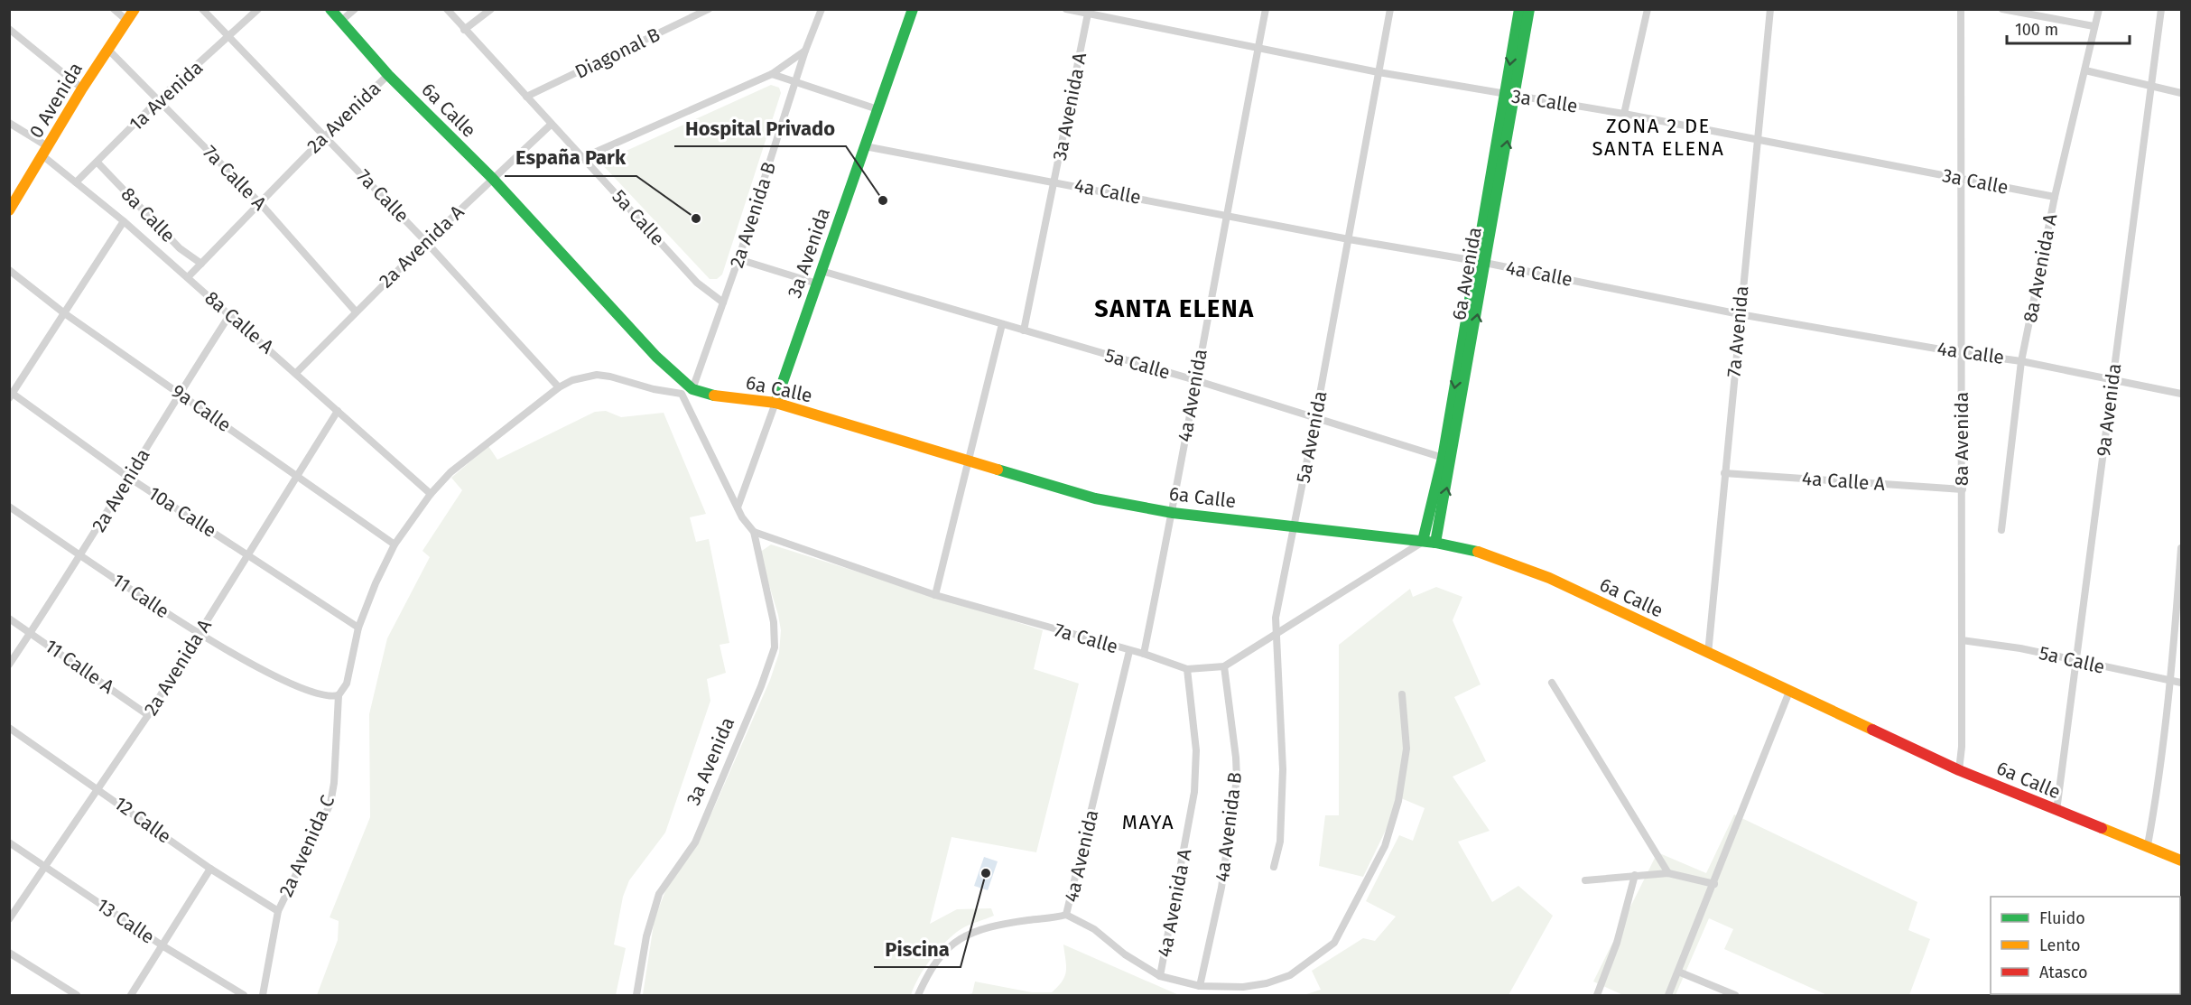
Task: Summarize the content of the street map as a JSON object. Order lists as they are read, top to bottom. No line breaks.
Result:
{"streets":{"main road":["0 Avenida","6a Calle","3a Avenida","6a Avenida"],"street":["Diagonal B","1a Avenida","3a Calle","3a Avenida A","2a Avenida","7a Calle A","4a Calle","7a Calle","8a Calle","2a Avenida B","5a Calle","2a Avenida A","8a Avenida A","8a Calle A","7a Avenida","4a Avenida","9a Calle","9a Avenida","5a Avenida","8a Avenida","4a Calle A","10a Calle","11 Calle","11 Calle A","12 Calle","4a Avenida B","2a Avenida C","4a Avenida A","13 Calle"]},"crossings":[["Diagonal B","5a Calle"],["1a Avenida","7a Calle A"],["1a Avenida","7a Calle"],["1a Avenida","8a Calle"],["1a Avenida","8a Calle A"],["0 Avenida","7a Calle A"],["0 Avenida","8a Calle A"],["3a Calle","3a Avenida A"],["3a Calle","8a Avenida A"],["3a Calle","6a Avenida"],["3a Calle","7a Avenida"],["3a Calle","4a Avenida"],["3a Calle","5a Avenida"],["3a Calle","8a Avenida"],["3a Avenida A","4a Calle"],["3a Avenida A","5a Calle"],["6a Calle","2a Avenida"],["6a Calle","7a Calle"],["6a Calle","2a Avenida B"],["6a Calle","2a Avenida A"],["6a Calle","3a Avenida"],["6a Calle","6a Avenida"],["6a Calle","7a Avenida"],["6a Calle","4a Avenida"],["6a Calle","9a Avenida"],["6a Calle","5a Avenida"],["6a Calle","8a Avenida"],["2a Avenida","7a Calle A"],["2a Avenida","7a Calle"],["2a Avenida","8a Calle"],["2a Avenida","8a Calle A"],["2a Avenida","9a Calle"],["2a Avenida","10a Calle"],["2a Avenida","11 Calle"],["2a Avenida","11 Calle A"],["7a Calle A","2a Avenida A"],["4a Calle","3a Avenida"],["4a Calle","8a Avenida A"],["4a Calle","6a Avenida"],["4a Calle","7a Avenida"],["4a Calle","4a Avenida"],["4a Calle","9a Avenida"],["4a Calle","5a Avenida"],["4a Calle","8a Avenida"],["7a Calle","2a Avenida A"],["7a Calle","3a Avenida"],["7a Calle","6a Avenida"],["7a Calle","4a Avenida"],["7a Calle","5a Avenida"],["7a Calle","4a Avenida B"],["7a Calle","4a Avenida A"],["2a Avenida B","5a Calle"],["5a Calle","2a Avenida A"],["5a Calle","3a Avenida"],["5a Calle","6a Avenida"],["5a Calle","4a Avenida"],["5a Calle","9a Avenida"],["5a Calle","5a Avenida"],["5a Calle","8a Avenida"],["2a Avenida A","8a Calle A"],["2a Avenida A","9a Calle"],["2a Avenida A","10a Calle"],["2a Avenida A","11 Calle"],["2a Avenida A","11 Calle A"],["2a Avenida A","12 Calle"],["2a Avenida A","13 Calle"],["7a Avenida","4a Calle A"],["8a Avenida","4a Calle A"],["11 Calle","2a Avenida C"],["12 Calle","2a Avenida C"]],"districts":["ZONA 2 DE SANTA ELENA","SANTA ELENA","MAYA"],"places":["Hospital Privado","España Park","Piscina"],"legend":["Fluido","Lento","Atasco"],"scale_bar":"100 m"}
